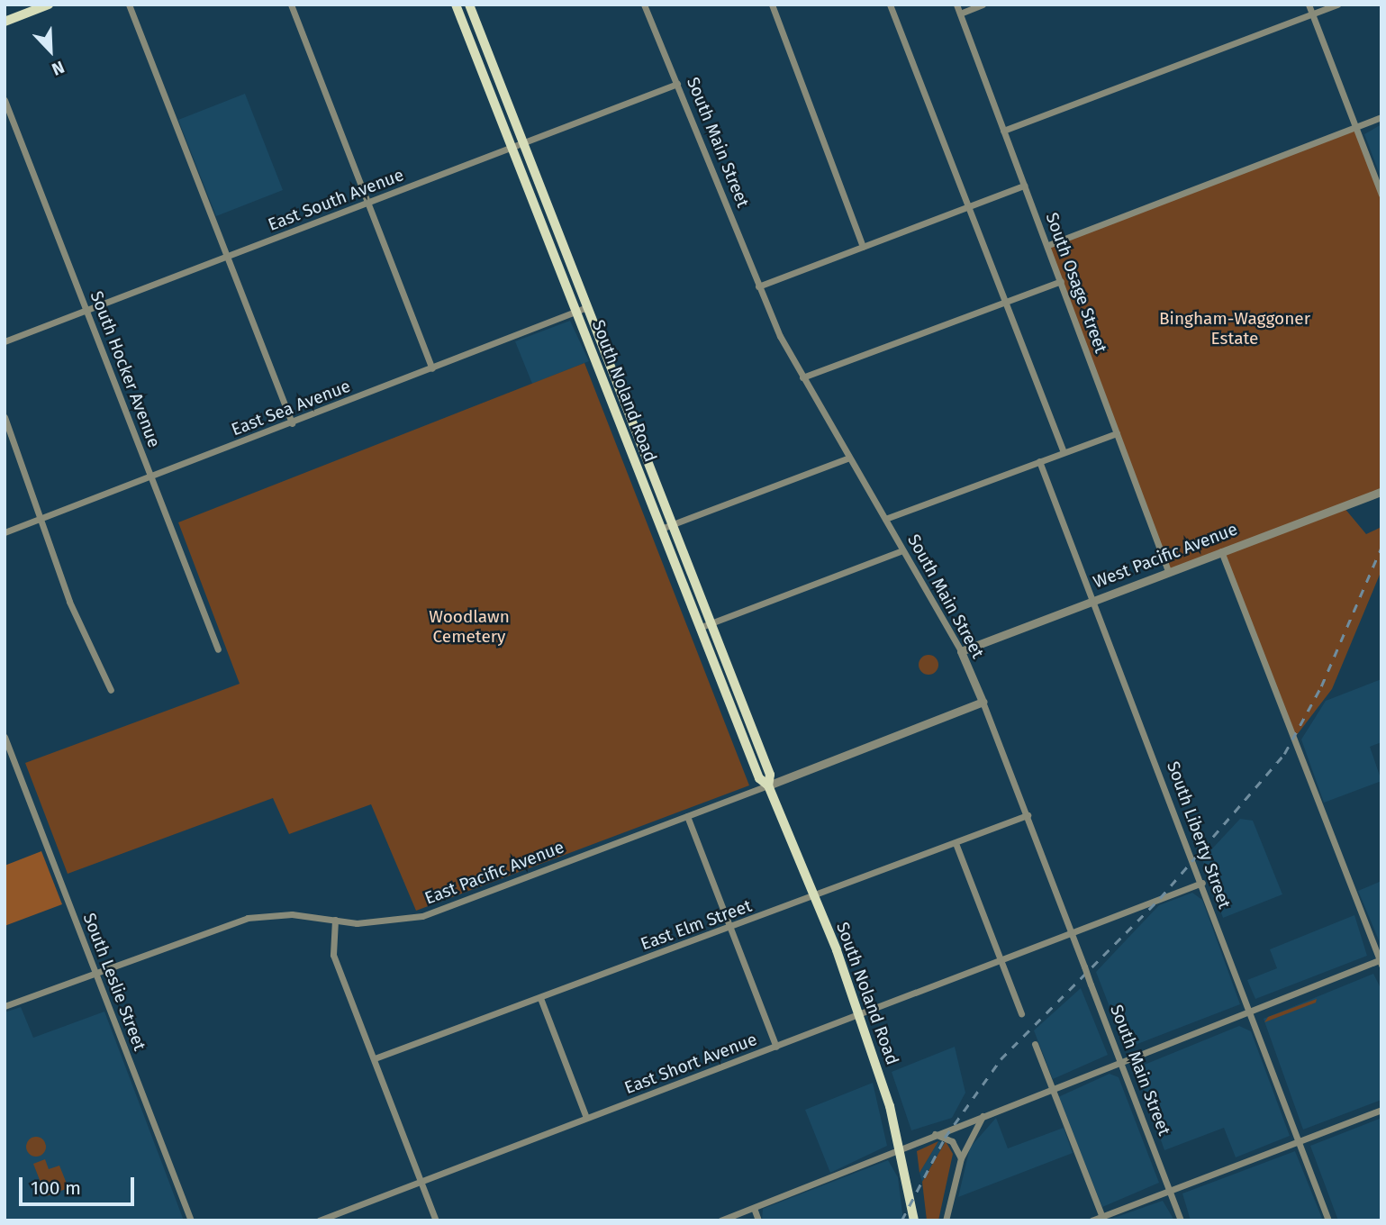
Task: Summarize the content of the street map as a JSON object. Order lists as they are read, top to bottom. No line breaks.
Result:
{"streets":{"main road":["South Noland Road"],"street":["South Main Street","East South Avenue","South Osage Street","South Hocker Avenue","East Sea Avenue","West Pacific Avenue","South Liberty Street","East Pacific Avenue","East Elm Street","South Leslie Street","East Short Avenue"]},"crossings":[["South Main Street","East South Avenue"],["South Main Street","West Pacific Avenue"],["South Main Street","East Pacific Avenue"],["South Main Street","East Elm Street"],["South Main Street","East Short Avenue"],["East South Avenue","South Hocker Avenue"],["East South Avenue","South Noland Road"],["South Osage Street","West Pacific Avenue"],["South Hocker Avenue","East Sea Avenue"],["South Noland Road","East Sea Avenue"],["South Noland Road","East Pacific Avenue"],["South Noland Road","East Elm Street"],["South Noland Road","East Short Avenue"],["West Pacific Avenue","South Liberty Street"],["South Liberty Street","East Short Avenue"],["East Pacific Avenue","South Leslie Street"]],"parks":["Bingham-Waggoner Estate","Woodlawn Cemetery"],"scale_bar":"100 m","north":"bottom right"}
